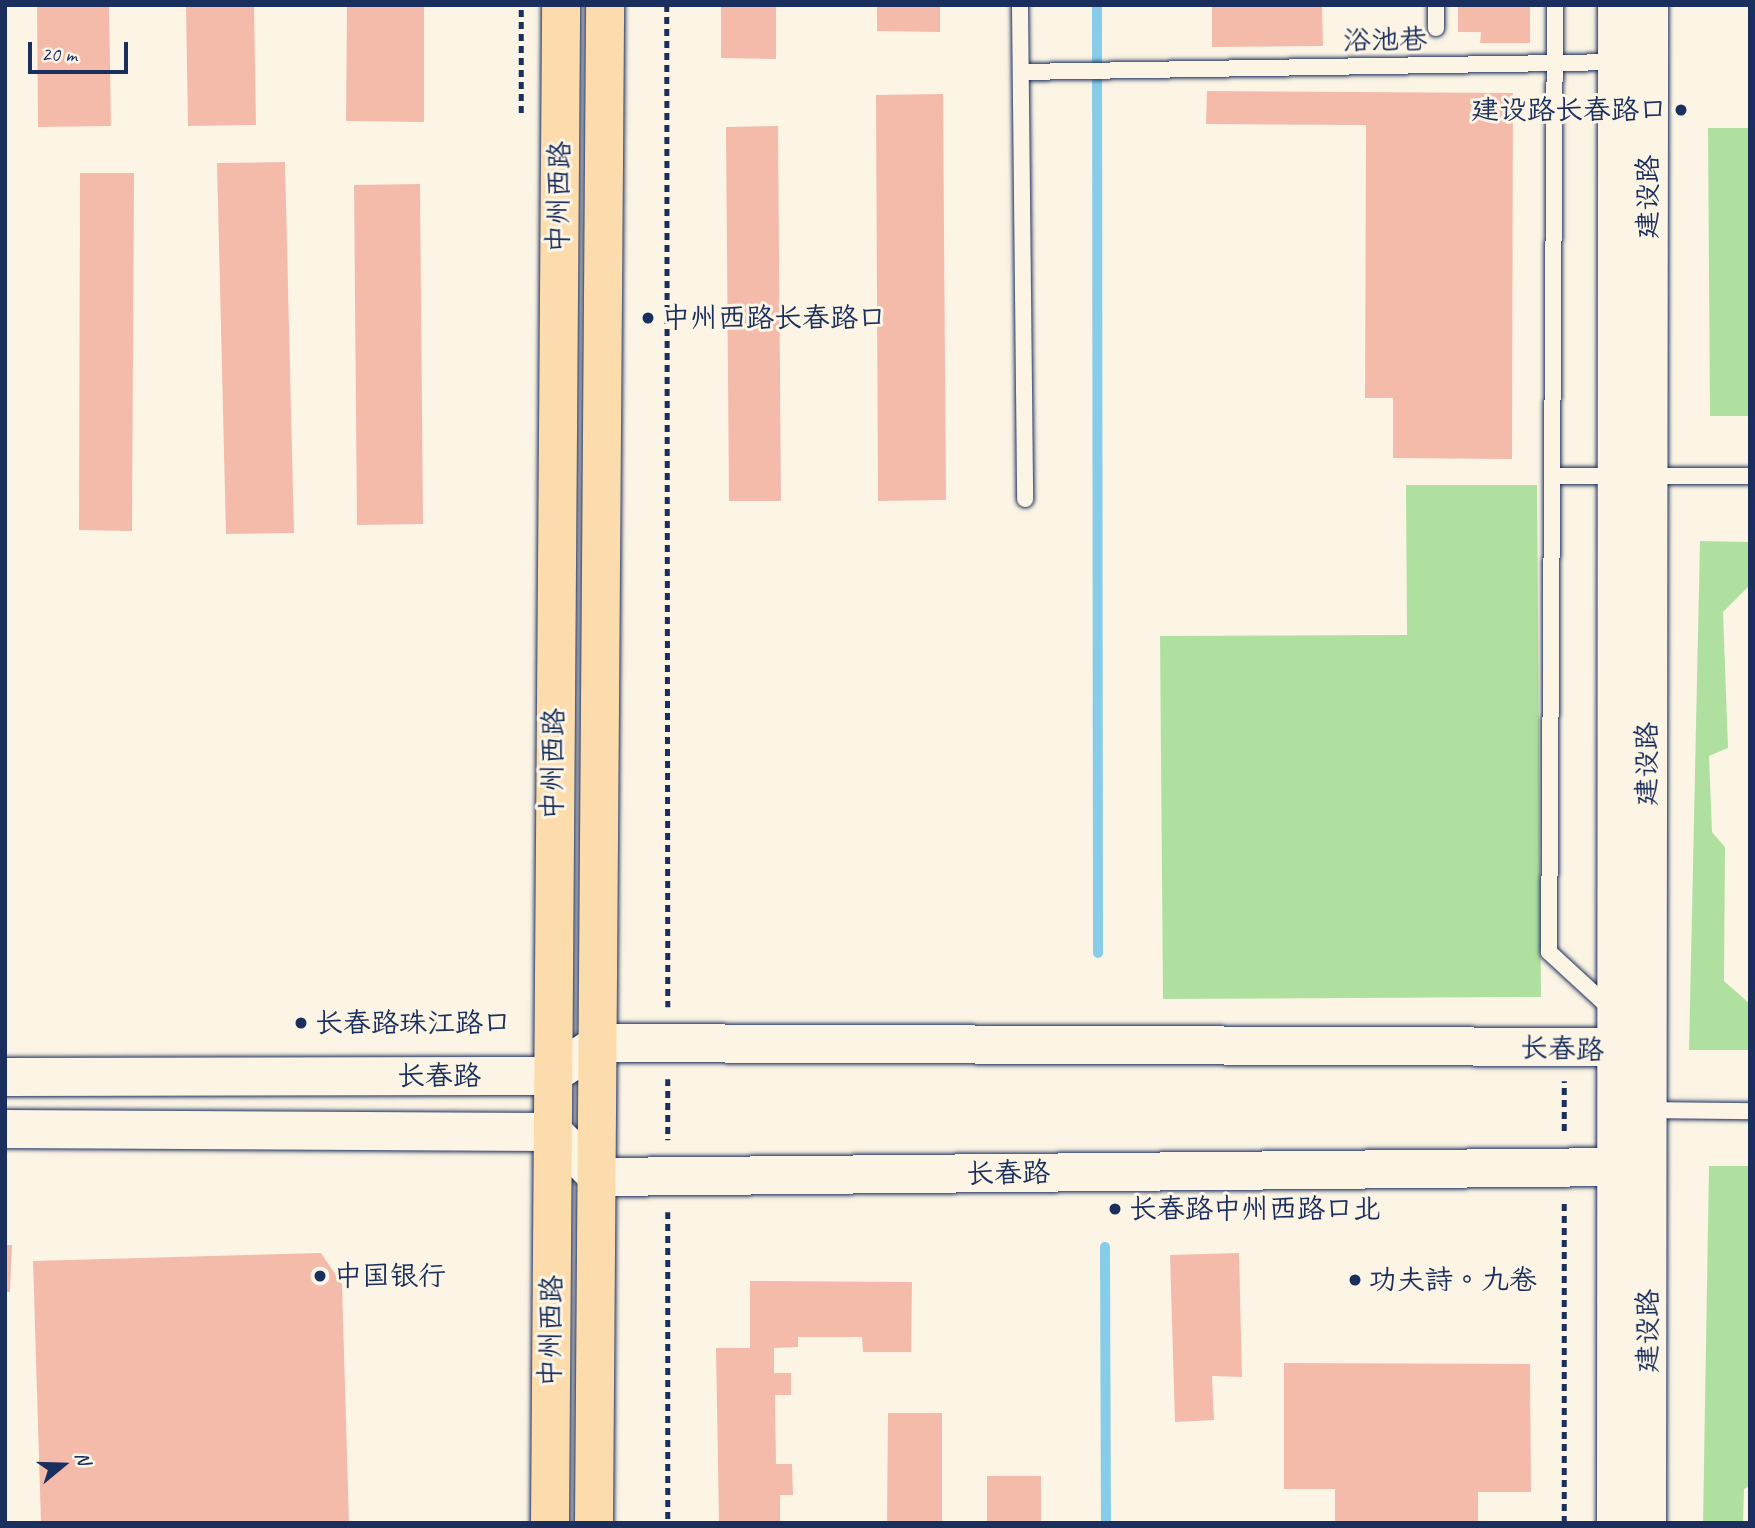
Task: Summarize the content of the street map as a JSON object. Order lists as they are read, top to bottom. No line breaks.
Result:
{"streets":{"main road":["中州西路","建设路","长春路"],"lane":["浴池巷"]},"crossings":[["浴池巷","建设路"],["中州西路","长春路"],["建设路","长春路"]],"places":["建设路长春路口","中州西路长春路口","长春路珠江路口","长春路中州西路口北","中国银行","功夫詩。九卷"],"scale_bar":"20 m","north":"right"}
